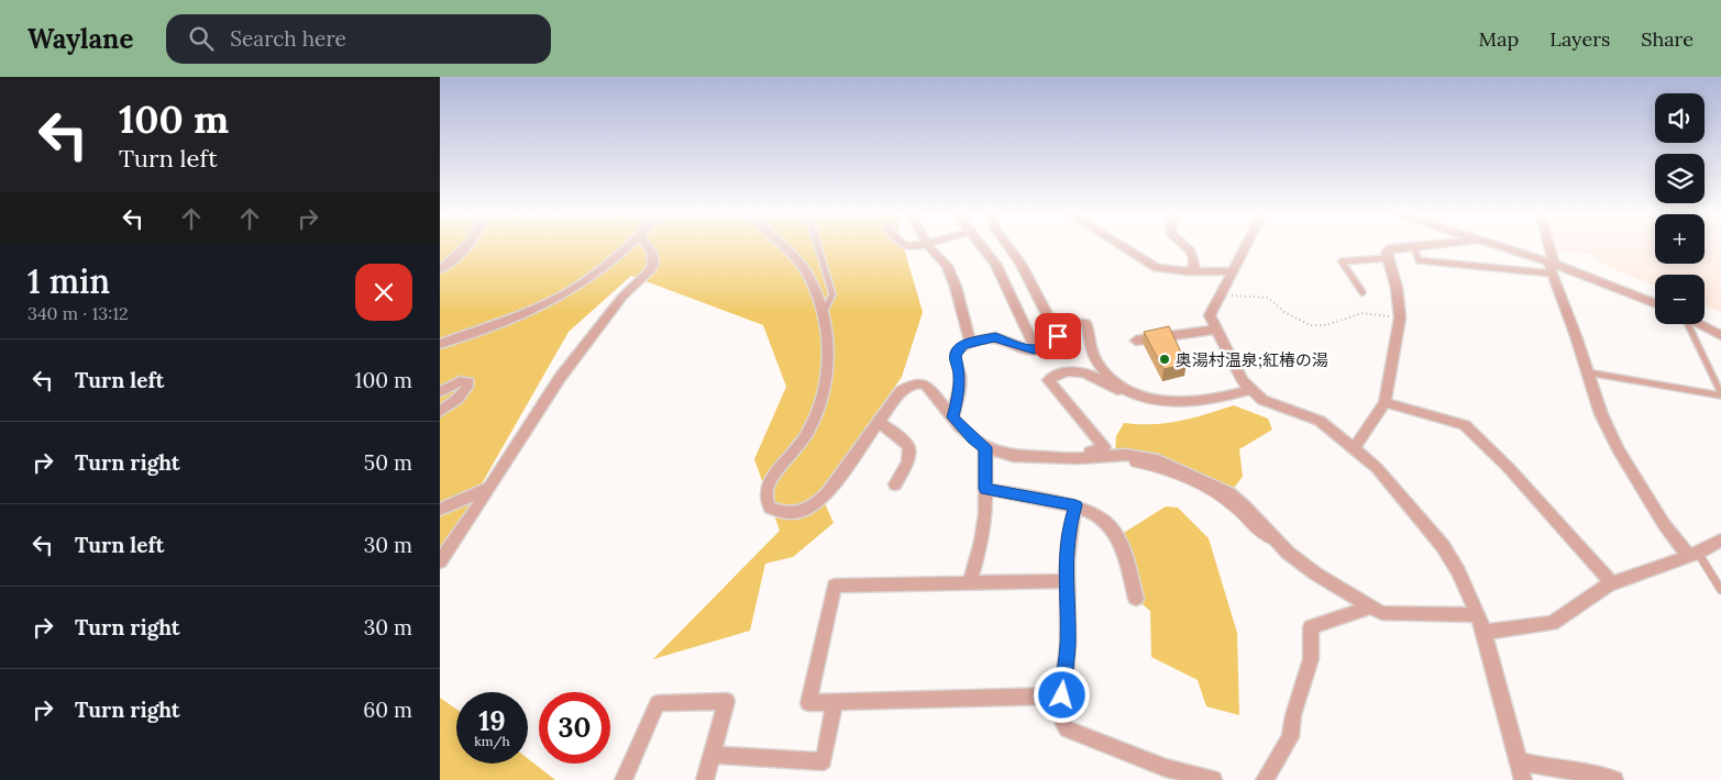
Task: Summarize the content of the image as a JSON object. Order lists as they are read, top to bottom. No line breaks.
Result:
{"places":["奥湯村温泉;紅椿の湯"],"page":{"header":"Waylane","search":"Search here","nav":["Map","Layers","Share"],"turn":["100 m","Turn left"],"map_buttons":["+","−"],"heading":["1 min","340 m · 13:12"],"list":[{"name":"Turn left","value":"100 m"},{"name":"Turn right","value":"50 m"},{"name":"Turn left","value":"30 m"},{"name":"Turn right","value":"30 m"},{"name":"Turn right","value":"60 m"}],"speed":"19 km/h","limit":"30"}}
